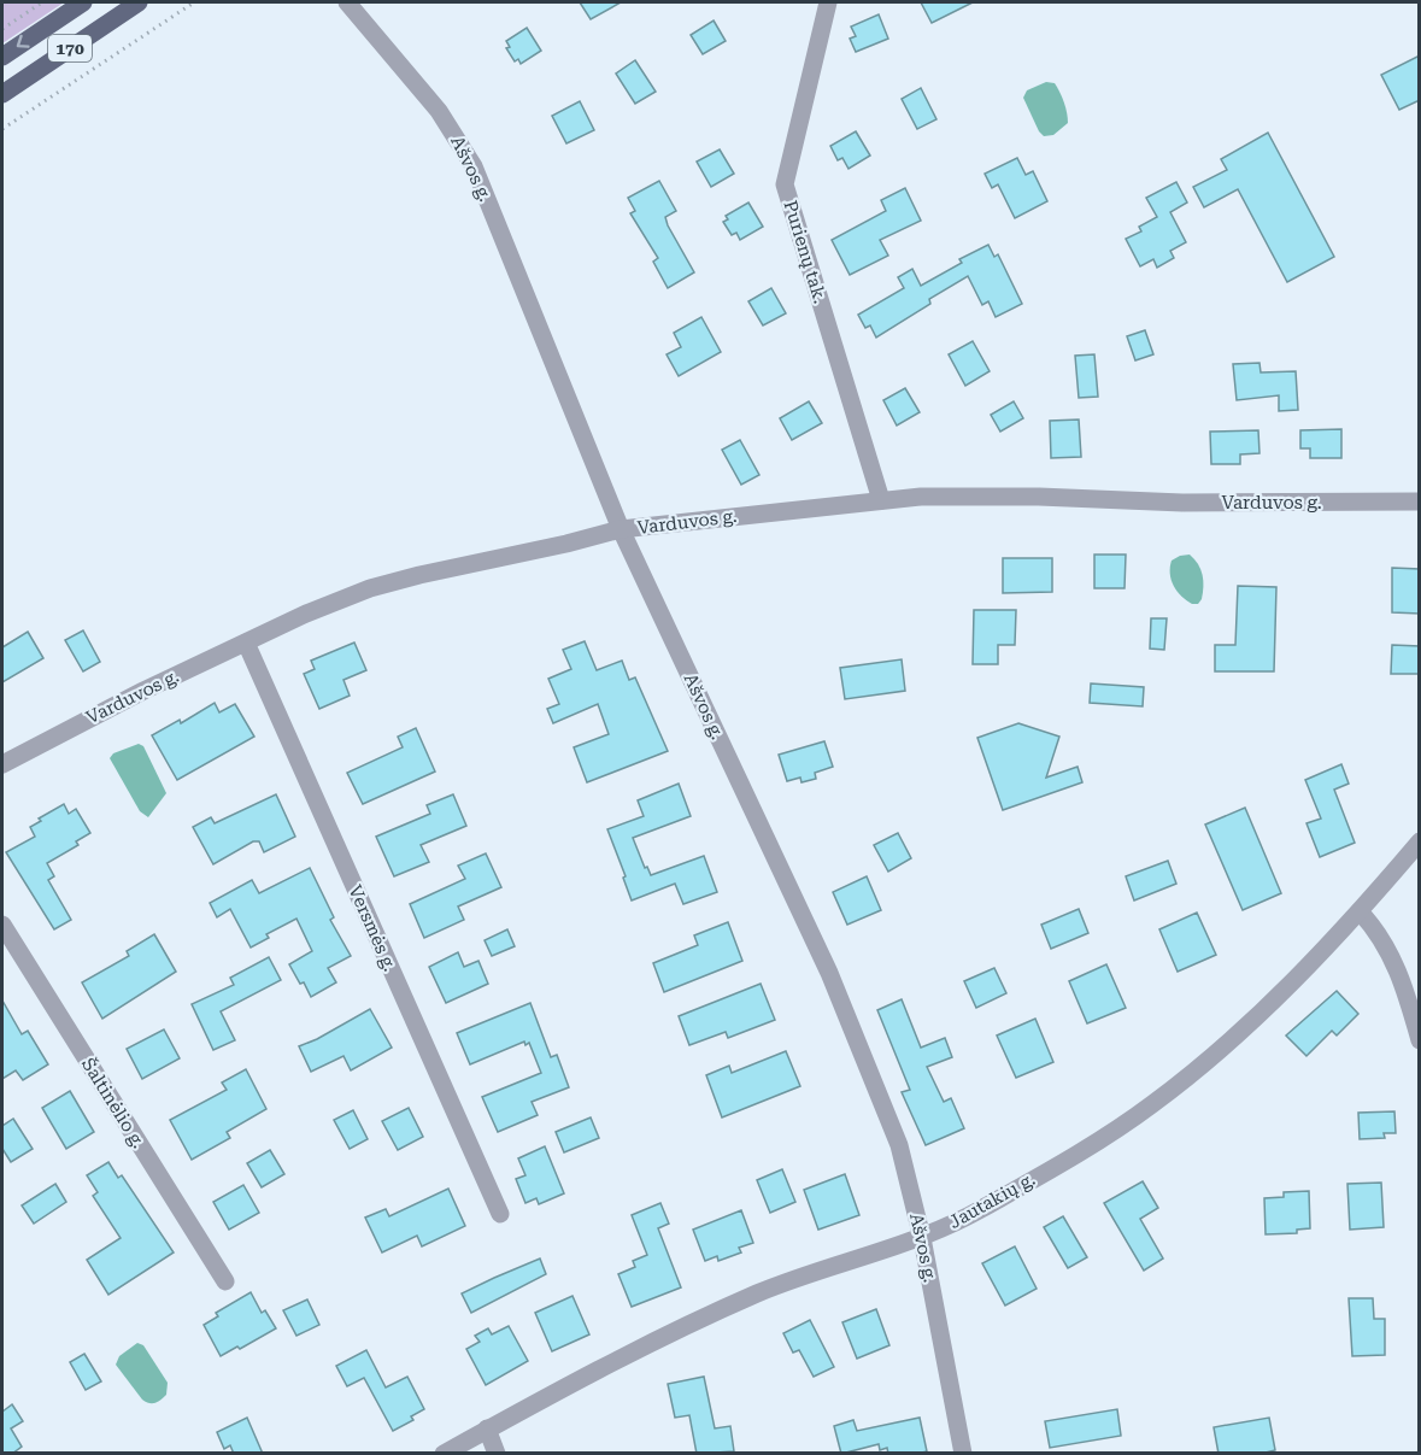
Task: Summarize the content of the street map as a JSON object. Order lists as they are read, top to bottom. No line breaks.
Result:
{"streets":{"main road":["170"],"street":["Ašvos g.","Purienų tak.","Varduvos g.","Versmės g.","Šaltinėlio g.","Jautakių g."]},"crossings":[["Ašvos g.","Varduvos g."],["Ašvos g.","Jautakių g."],["Purienų tak.","Varduvos g."],["Varduvos g.","Versmės g."]]}
